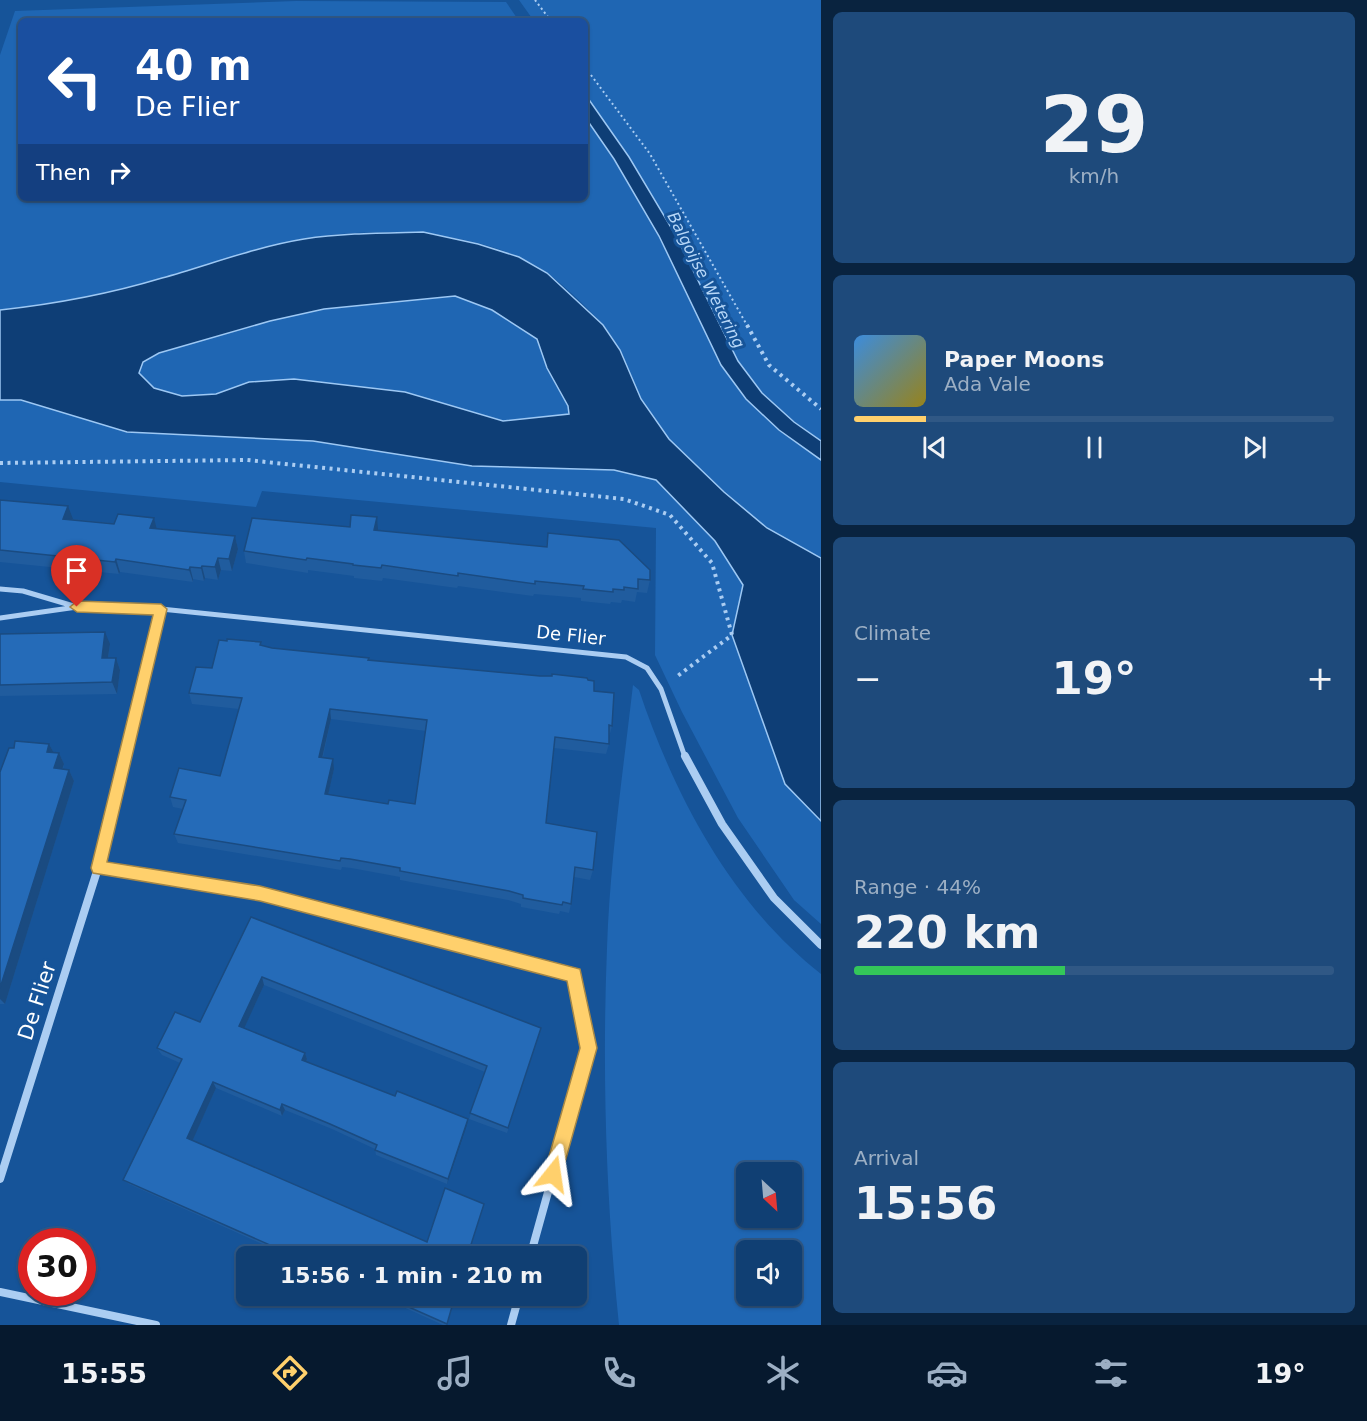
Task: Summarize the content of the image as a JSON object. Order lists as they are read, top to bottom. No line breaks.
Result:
{"streets":{"street":["De Flier"]},"water":["Balgoijse Wetering"],"north":"bottom right","page":{"tile":[["29","km/h"],"Climate",["Range · 44%","220 km"],["Arrival","15:56"]],"turn":["40 m","De Flier"],"then":"Then","song":["Paper Moons","Ada Vale"],"heat":["−","19°","+"],"limit":"30","trip":"15:56 · 1 min · 210 m","tabs":["15:55","19°"]}}
